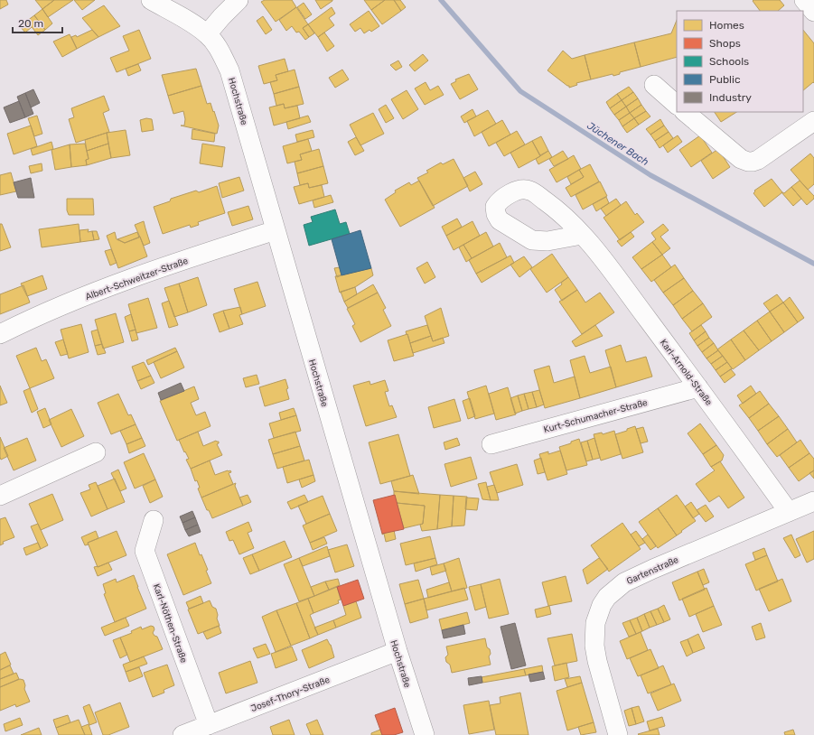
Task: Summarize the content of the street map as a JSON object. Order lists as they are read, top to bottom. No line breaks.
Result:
{"streets":{"street":["Hochstraße","Albert-Schweitzer-Straße","Karl-Arnold-Straße","Kurt-Schumacher-Straße","Gartenstraße","Karl-Nöthen-Straße","Josef-Thory-Straße"]},"crossings":[["Hochstraße","Albert-Schweitzer-Straße"],["Hochstraße","Josef-Thory-Straße"],["Karl-Arnold-Straße","Kurt-Schumacher-Straße"],["Karl-Arnold-Straße","Gartenstraße"],["Karl-Nöthen-Straße","Josef-Thory-Straße"]],"water":["Jüchener Bach"],"legend":["Homes","Shops","Schools","Public","Industry"],"scale_bar":"20 m"}
